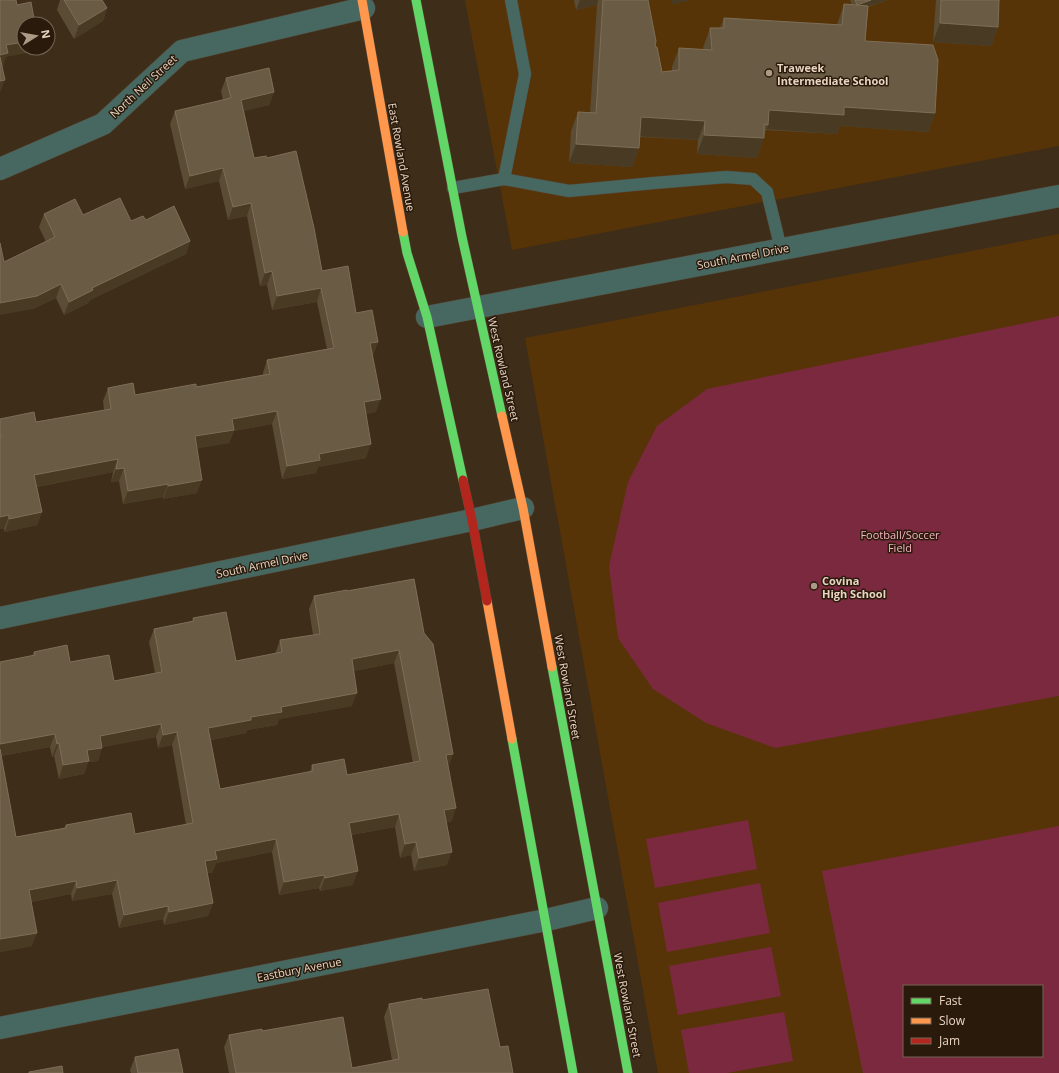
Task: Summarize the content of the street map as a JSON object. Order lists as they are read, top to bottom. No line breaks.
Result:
{"streets":{"main road":["East Rowland Avenue","West Rowland Street"],"street":["North Neil Street","South Armel Drive","Eastbury Avenue"]},"crossings":[["North Neil Street","East Rowland Avenue"],["East Rowland Avenue","South Armel Drive"],["South Armel Drive","West Rowland Street"],["West Rowland Street","Eastbury Avenue"]],"parks":["Football/Soccer Field"],"places":["Traweek Intermediate School","Covina High School"],"legend":["Fast","Slow","Jam"],"north":"right"}
